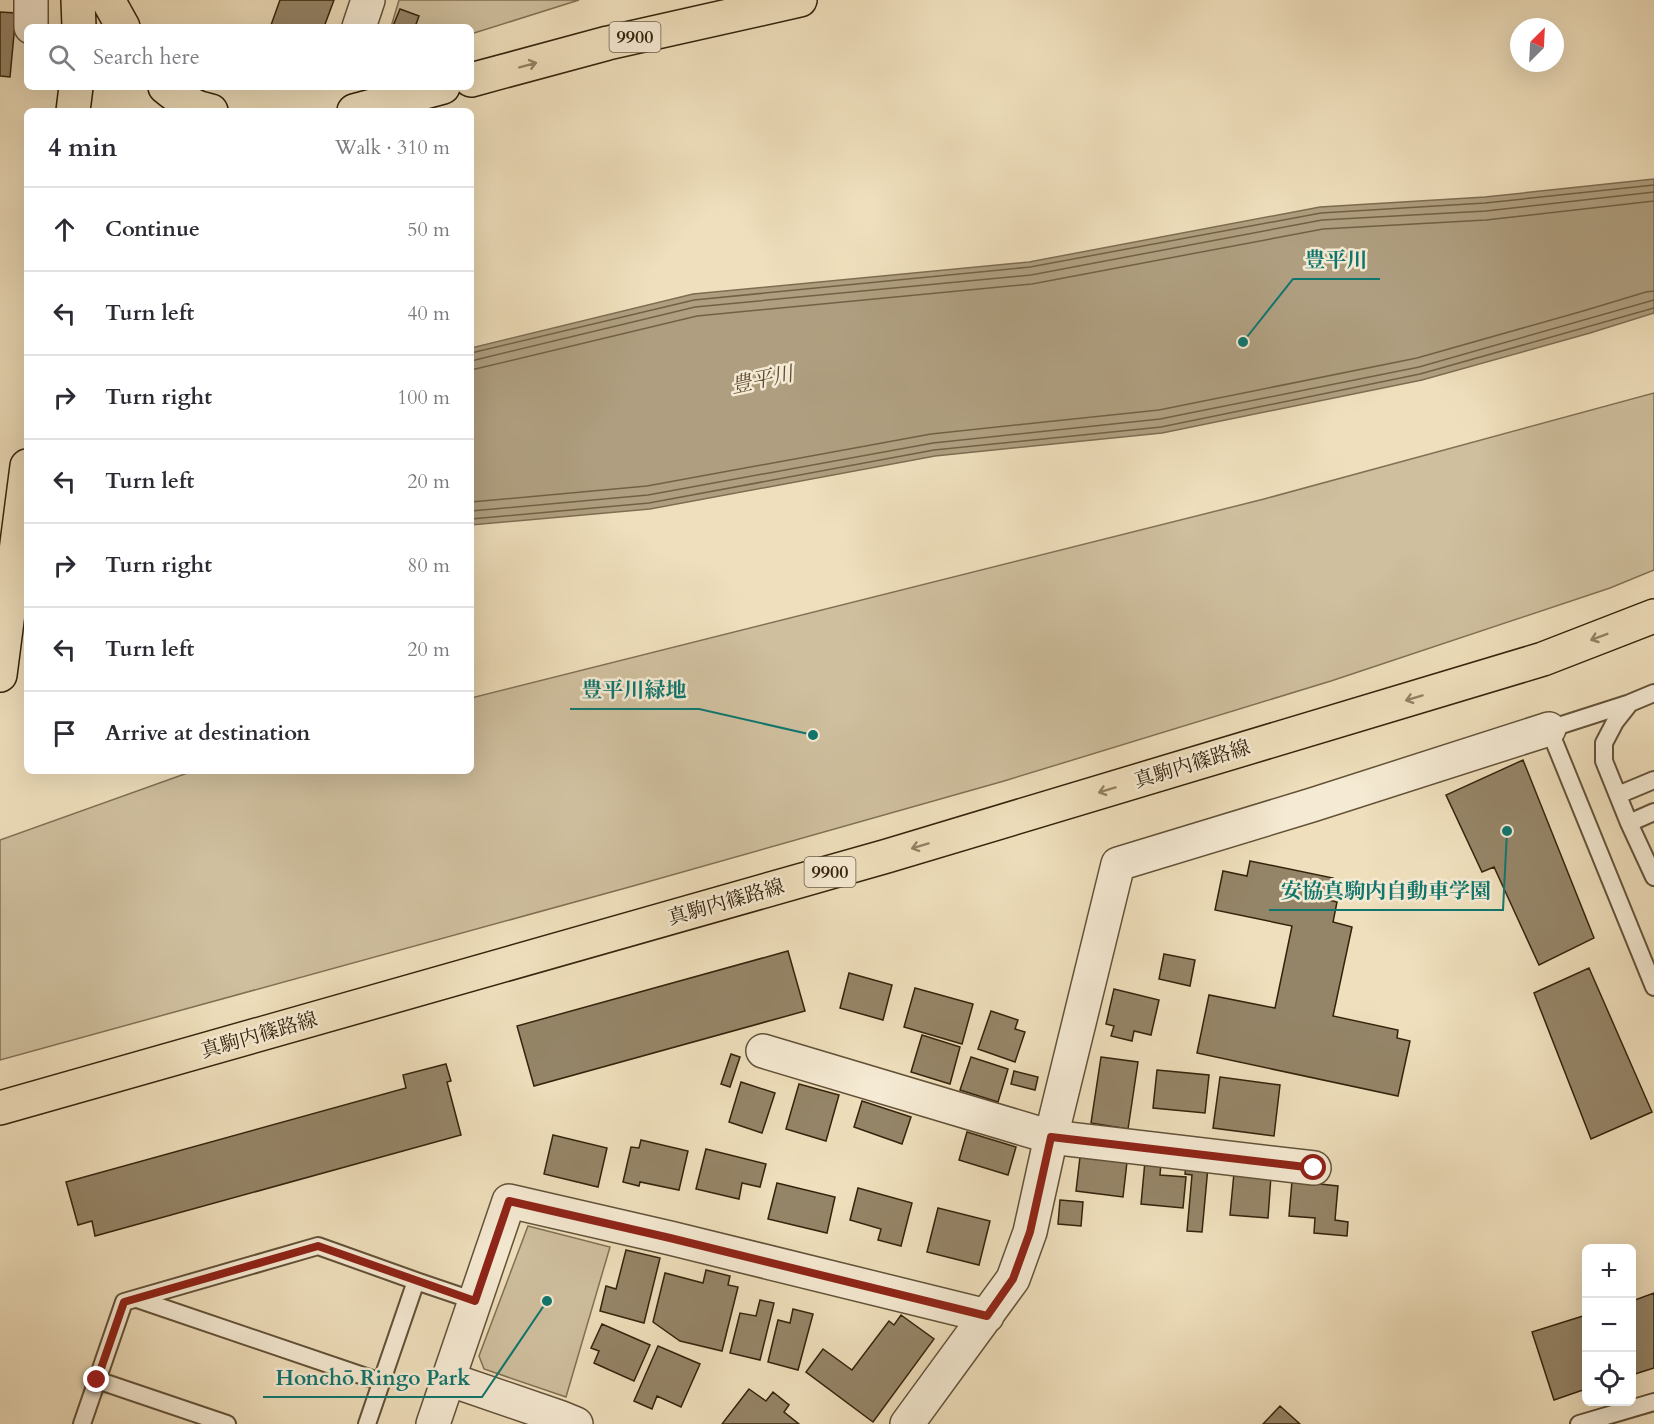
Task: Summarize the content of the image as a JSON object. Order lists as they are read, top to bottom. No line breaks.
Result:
{"streets":{"main road":["9900","真駒内篠路線"]},"one_way":["真駒内篠路線"],"water":["豊平川"],"places":["豊平川","豊平川緑地","安協真駒内自動車学園","Honchō Ringo Park"],"north":"top right","page":{"search":"Search here","heading":["4 min","Walk · 310 m"],"list":[["Continue","50 m"],["Turn left","40 m"],["Turn right","100 m"],["Turn left","20 m"],["Turn right","80 m"],["Turn left","20 m"],"Arrive at destination"],"map_buttons":["+","−"]}}
